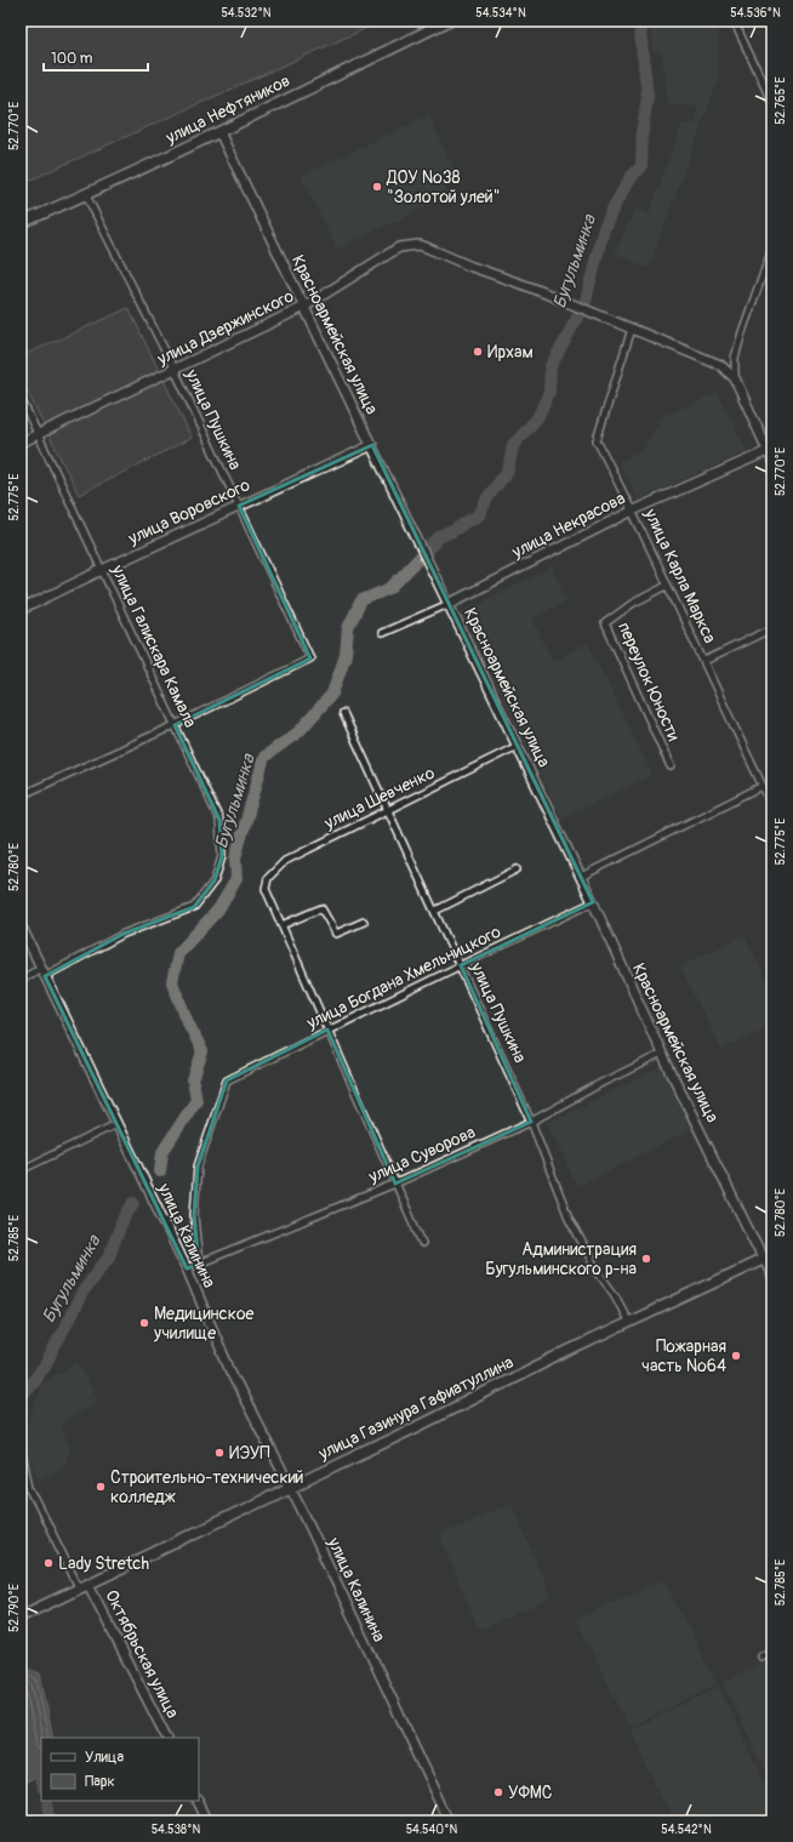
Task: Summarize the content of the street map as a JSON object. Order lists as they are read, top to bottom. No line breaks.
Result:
{"streets":{"main road":["улица Нефтяников","улица Газинура Гафиатуллина"],"street":["улица Дзержинского","Красноармейская улица","улица Пушкина","улица Воровского","улица Некрасова","улица Карла Маркса","улица Галискара Камала","переулок Юности","улица Шевченко","улица Богдана Хмельницкого","улица Суворова","улица Калинина","Октябрьская улица"]},"crossings":[["улица Нефтяников","Красноармейская улица"],["улица Нефтяников","улица Пушкина"],["улица Дзержинского","Красноармейская улица"],["улица Дзержинского","улица Пушкина"],["улица Дзержинского","улица Карла Маркса"],["улица Дзержинского","улица Галискара Камала"],["Красноармейская улица","улица Воровского"],["Красноармейская улица","улица Некрасова"],["Красноармейская улица","улица Шевченко"],["Красноармейская улица","улица Богдана Хмельницкого"],["Красноармейская улица","улица Суворова"],["Красноармейская улица","улица Газинура Гафиатуллина"],["улица Пушкина","улица Воровского"],["улица Пушкина","улица Галискара Камала"],["улица Пушкина","улица Шевченко"],["улица Пушкина","улица Богдана Хмельницкого"],["улица Пушкина","улица Суворова"],["улица Пушкина","улица Газинура Гафиатуллина"],["улица Воровского","улица Галискара Камала"],["улица Некрасова","улица Карла Маркса"],["улица Карла Маркса","переулок Юности"],["улица Галискара Камала","улица Калинина"],["улица Богдана Хмельницкого","улица Суворова"],["улица Суворова","улица Калинина"],["улица Калинина","улица Газинура Гафиатуллина"],["улица Газинура Гафиатуллина","Октябрьская улица"]],"water":["Бугульминка"],"places":["ДОУ №38 \"Золотой улей\"","Ирхам","Администрация Бугульминского р-на","Медицинское училище","Пожарная часть №64","ИЭУП","Строительно-технический колледж","Lady Stretch","УФМС"],"legend":["Улица","Парк"],"scale_bar":"100 m","coordinates":["54.532°N","54.534°N","54.536°N","52.765°E","52.770°E","52.775°E","52.780°E","52.785°E","52.790°E","54.538°N","54.540°N","54.542°N"]}
